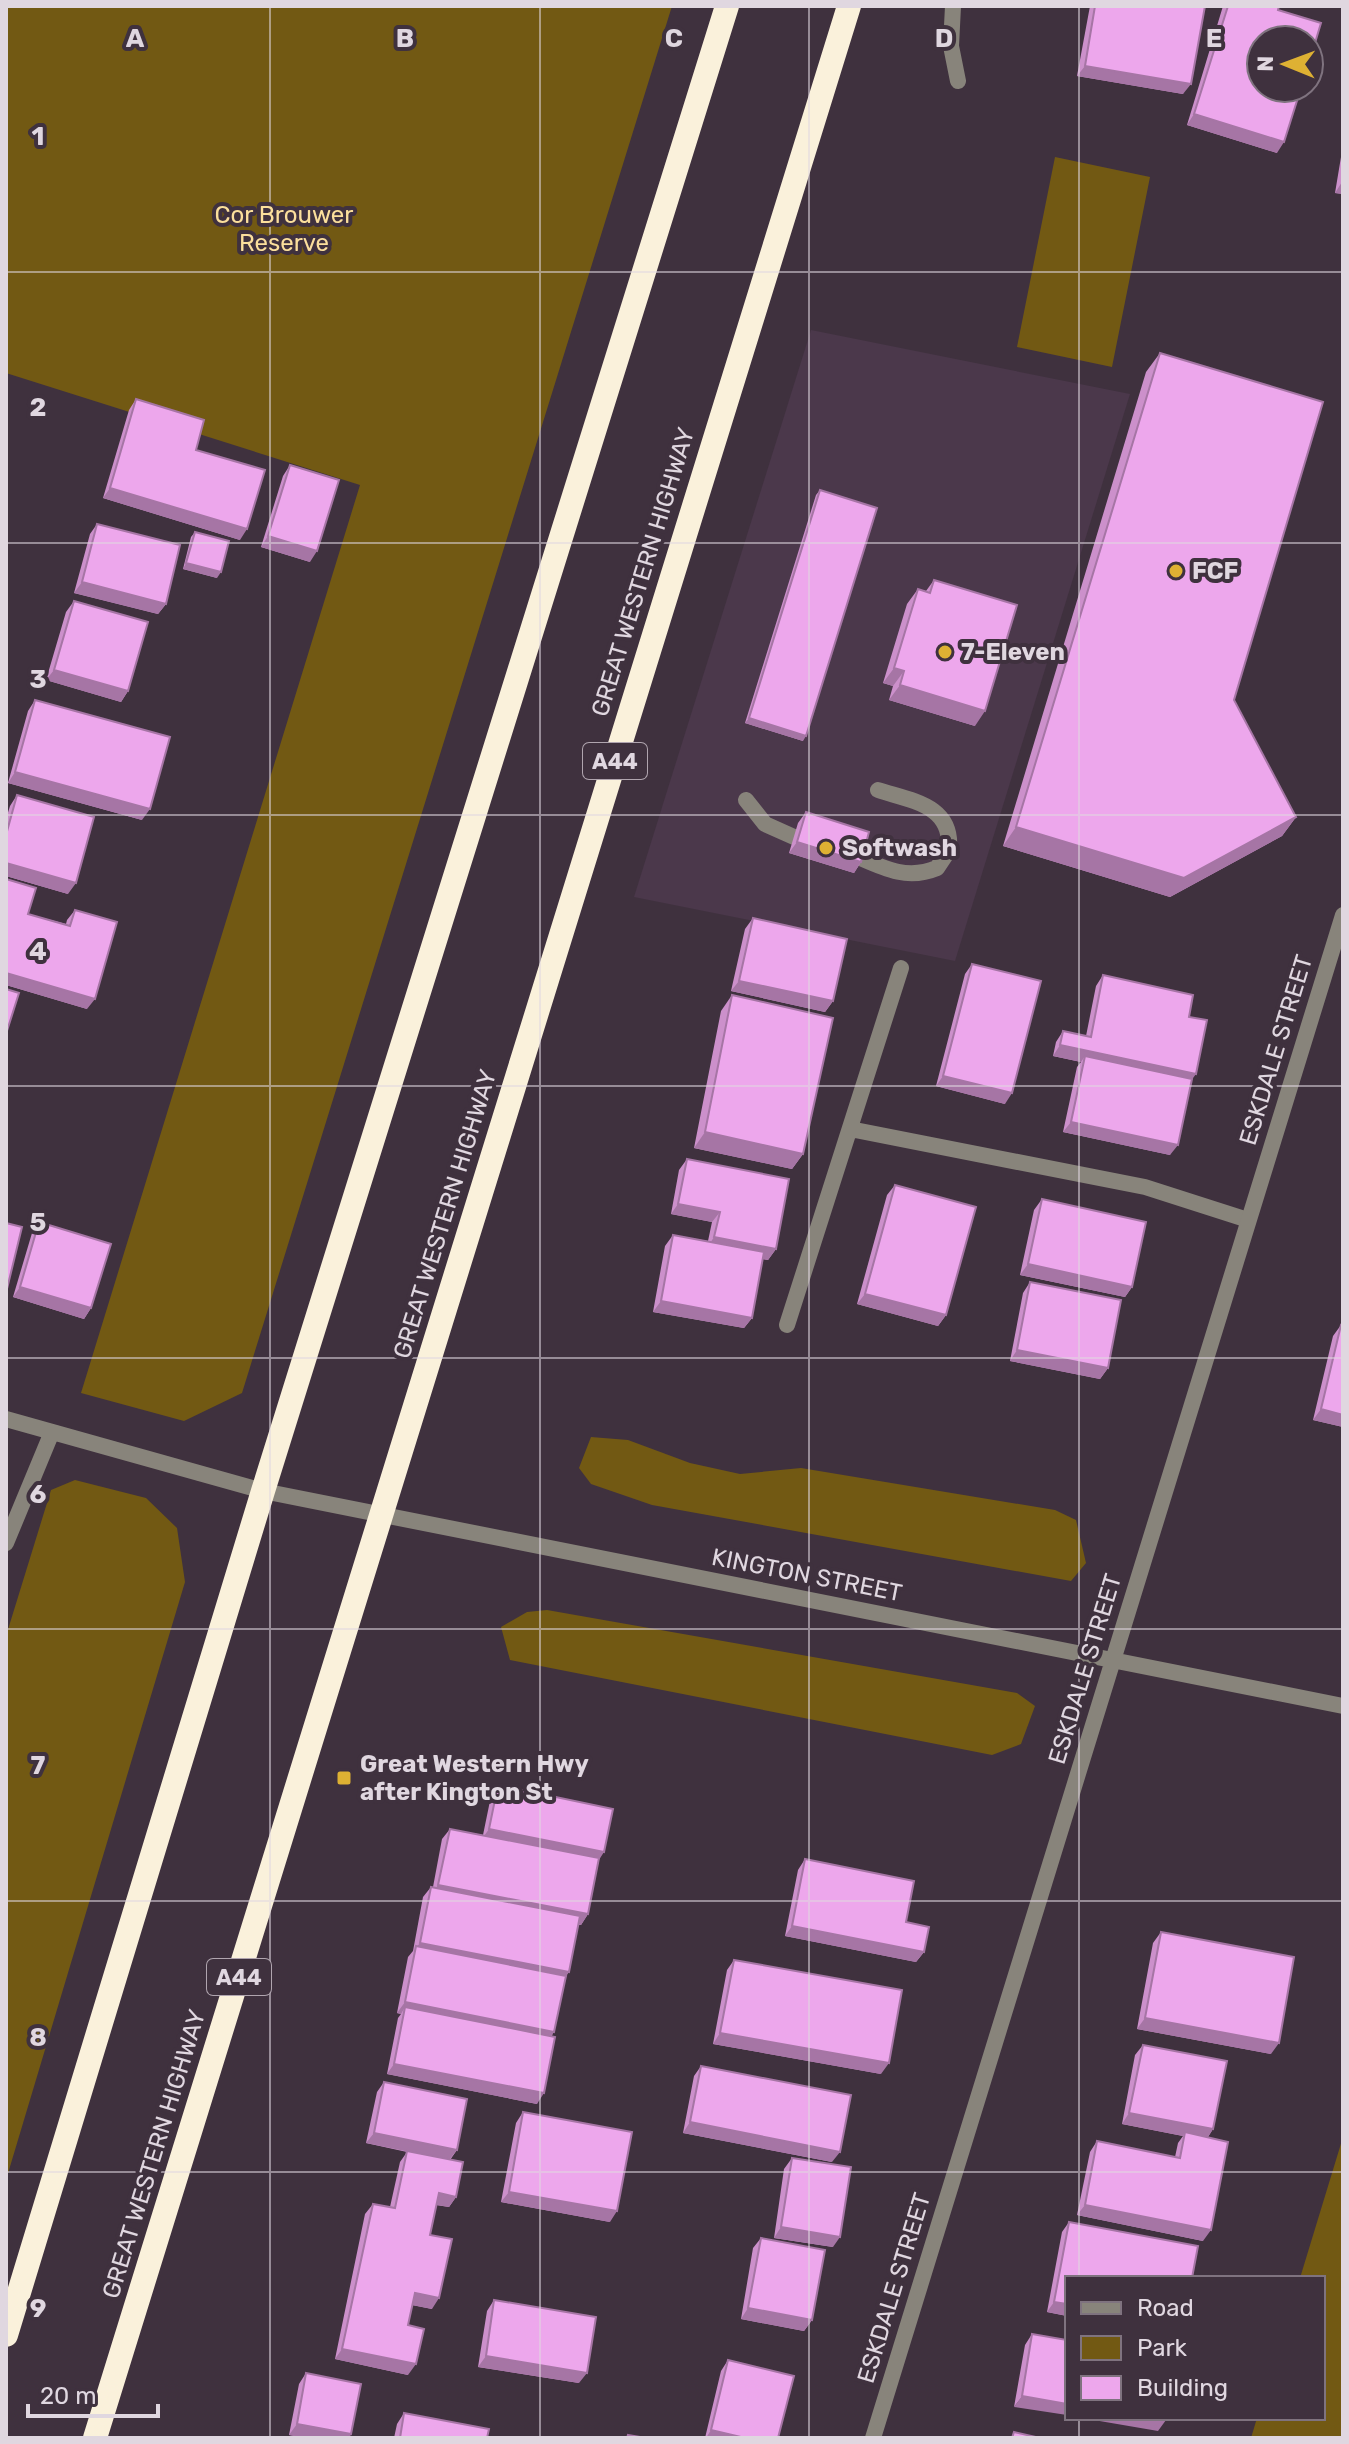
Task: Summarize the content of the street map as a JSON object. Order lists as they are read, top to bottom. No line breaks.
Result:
{"streets":{"highway":["GREAT WESTERN HIGHWAY","A44"],"street":["ESKDALE STREET","KINGTON STREET"]},"crossings":[["GREAT WESTERN HIGHWAY","KINGTON STREET"],["ESKDALE STREET","KINGTON STREET"]],"parks":["Cor Brouwer Reserve"],"places":{"other":["FCF","7-Eleven","Softwash"],"transit":["Great Western Hwy after Kington St"]},"legend":["Road","Park","Building"],"scale_bar":"20 m","north":"left","grid":{"columns":["A","B","C","D","E"],"rows":["1","2","3","4","5","6","7","8","9"]}}
